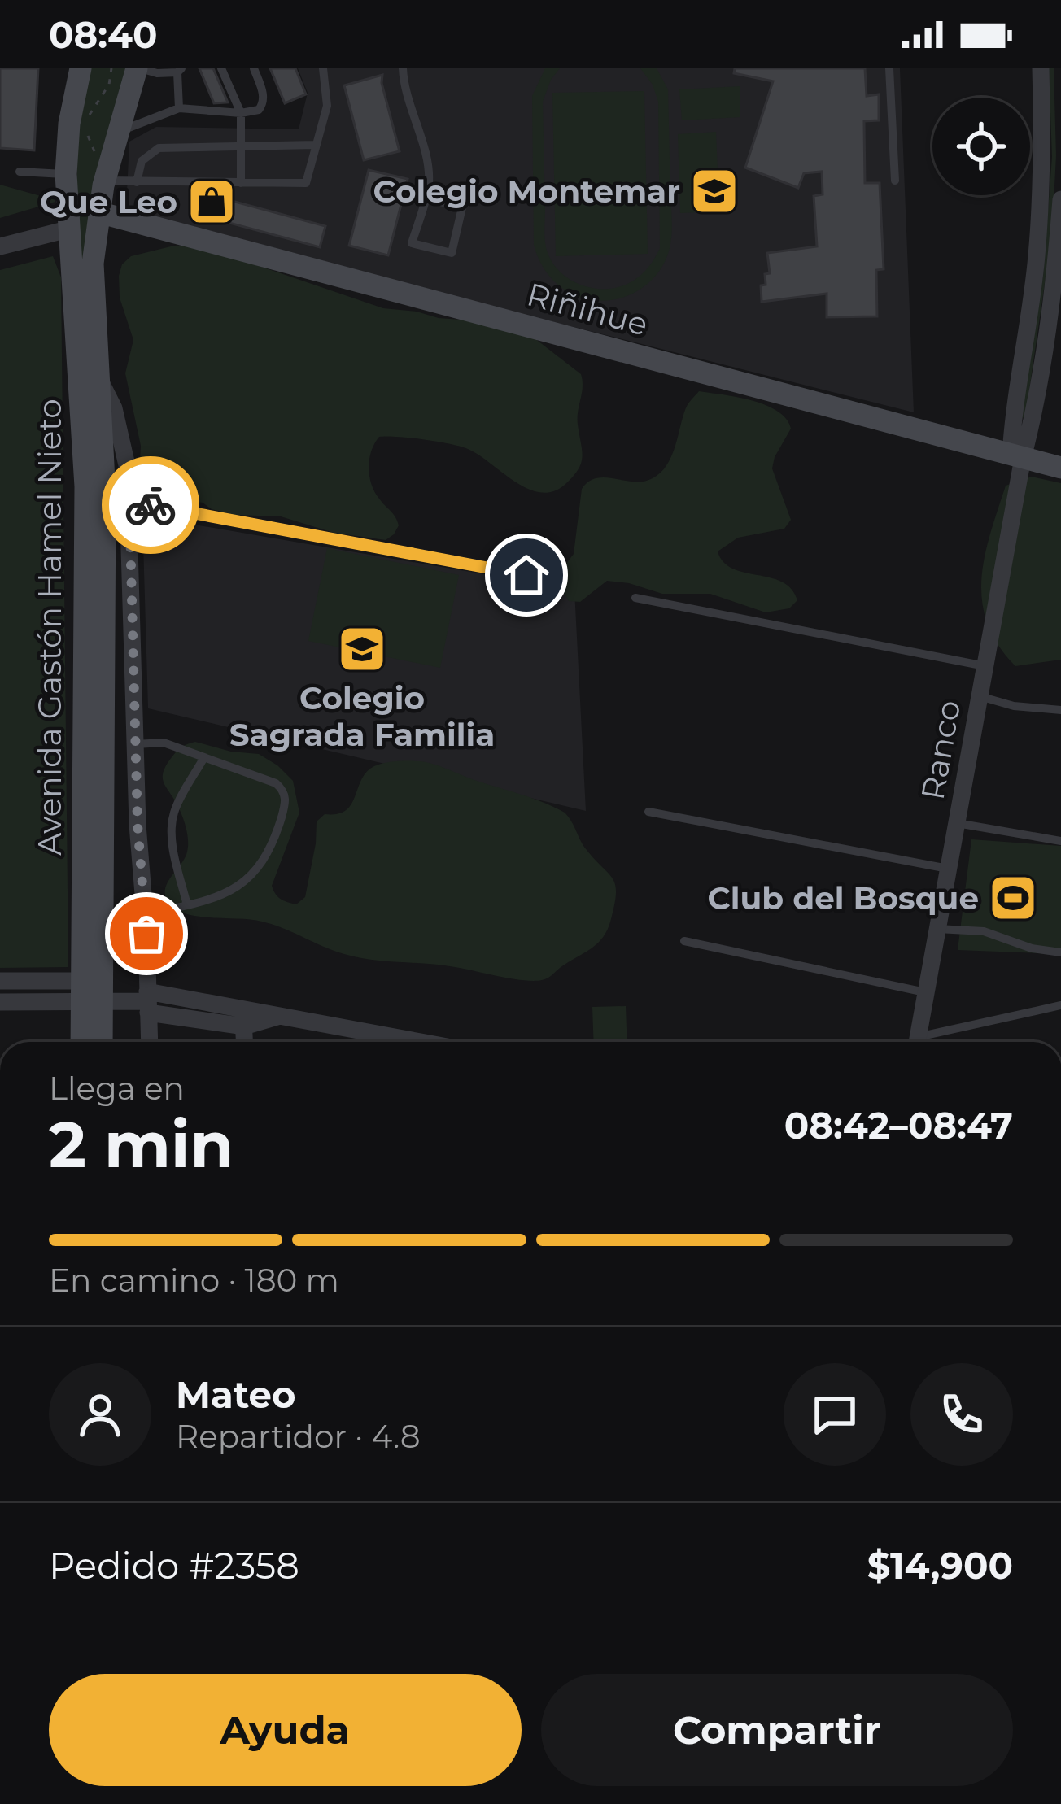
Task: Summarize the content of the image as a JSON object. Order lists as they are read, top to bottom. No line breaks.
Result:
{"streets":{"main road":["Riñihue","Avenida Gastón Hamel Nieto"],"street":["Ranco"]},"crossings":[["Riñihue","Avenida Gastón Hamel Nieto"],["Riñihue","Ranco"]],"places":{"school or university":["Colegio Montemar","Colegio Sagrada Familia"],"shop":["Que Leo"],"sports":["Club del Bosque"]},"page":{"status":"08:40","heading":["2 min","Llega en","08:42–08:47"],"panel":["Mateo","Repartidor · 4.8","Pedido #2358","$14,900"],"bar":"En camino · 180 m","buttons":["Ayuda","Compartir"]}}
